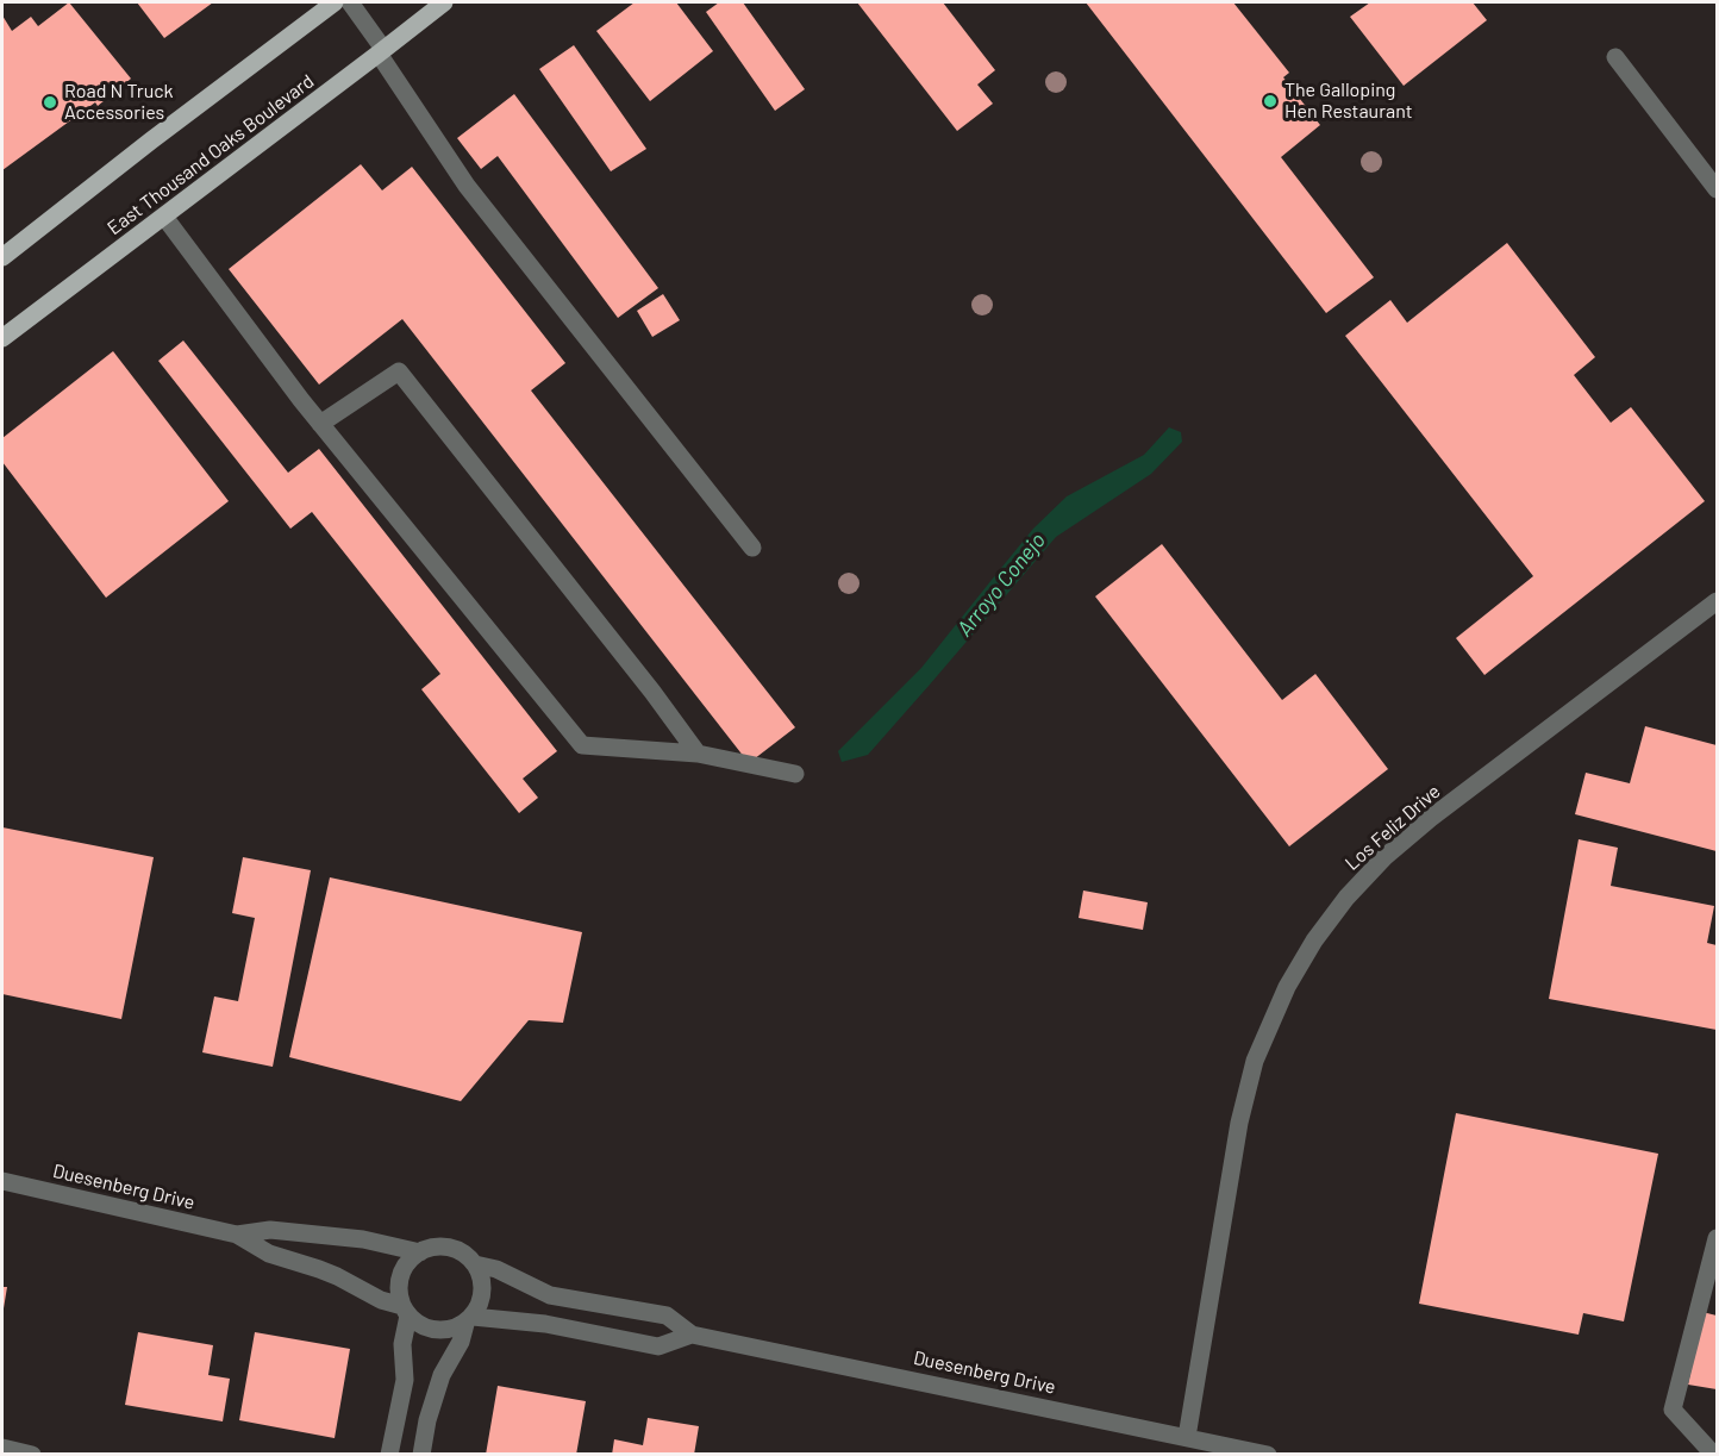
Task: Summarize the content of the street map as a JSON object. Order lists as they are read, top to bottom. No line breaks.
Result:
{"streets":{"main road":["East Thousand Oaks Boulevard"],"street":["Los Feliz Drive","Duesenberg Drive"]},"crossings":[["Los Feliz Drive","Duesenberg Drive"]],"water":["Arroyo Conejo"],"places":["The Galloping Hen Restaurant","Road N Truck Accessories"]}
